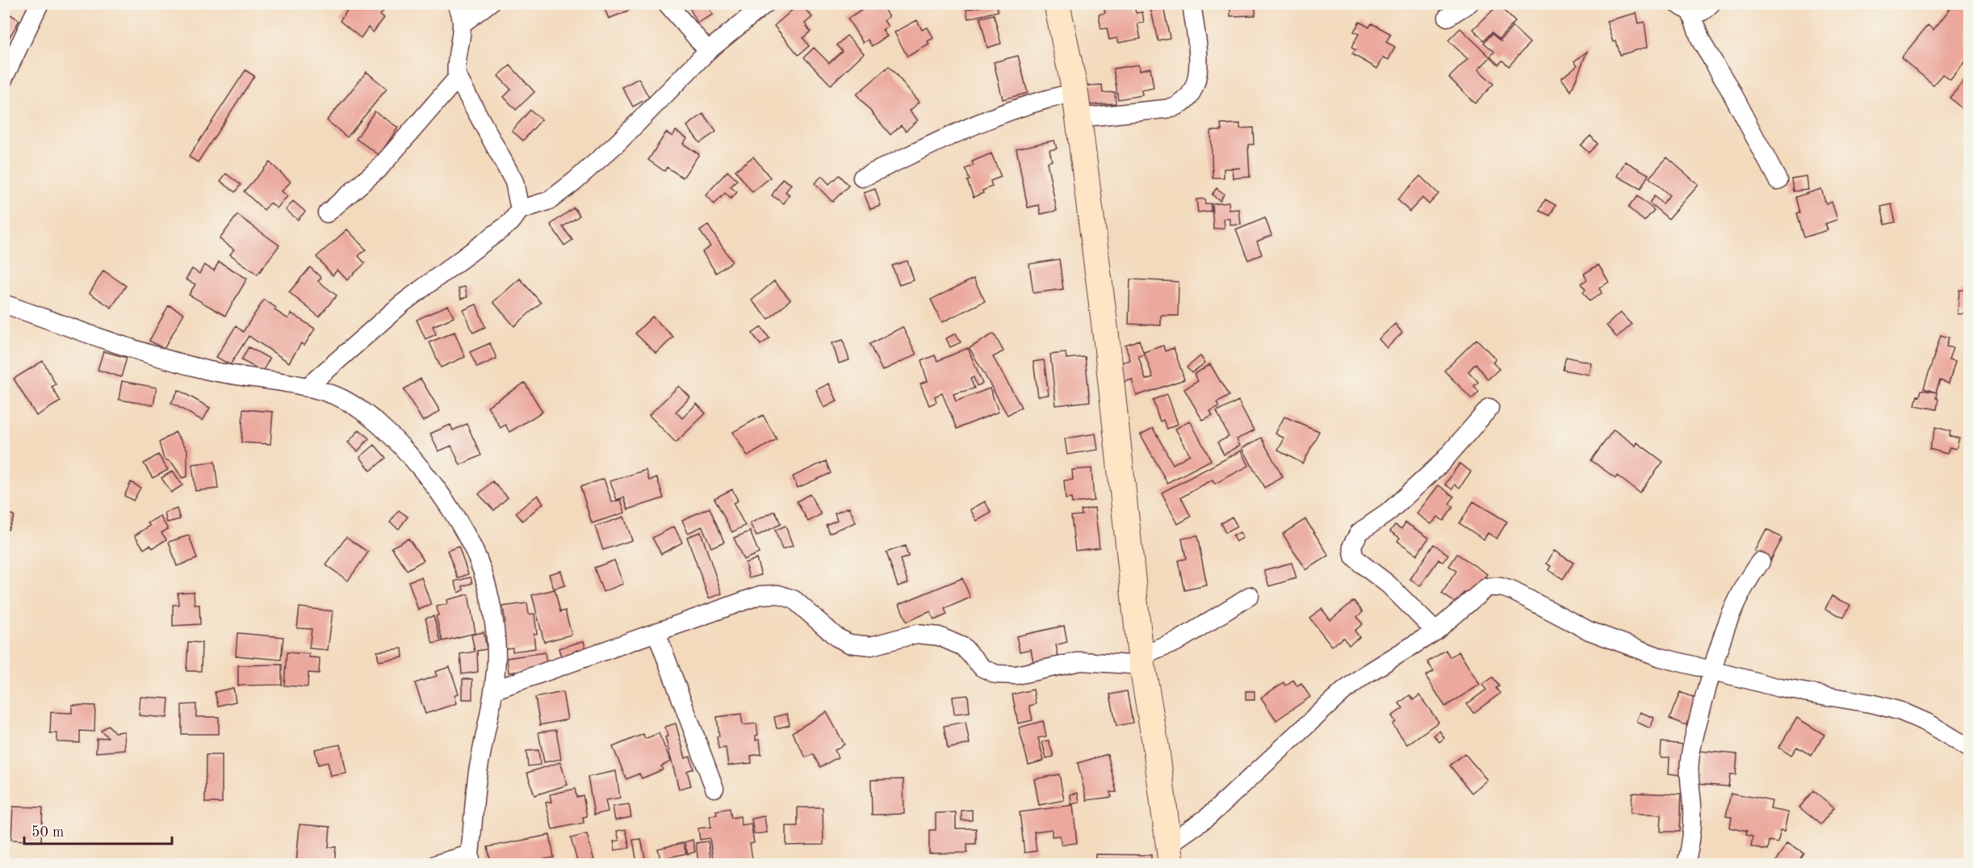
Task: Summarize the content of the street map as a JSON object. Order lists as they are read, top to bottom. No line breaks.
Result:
{"scale_bar":"50 m"}
